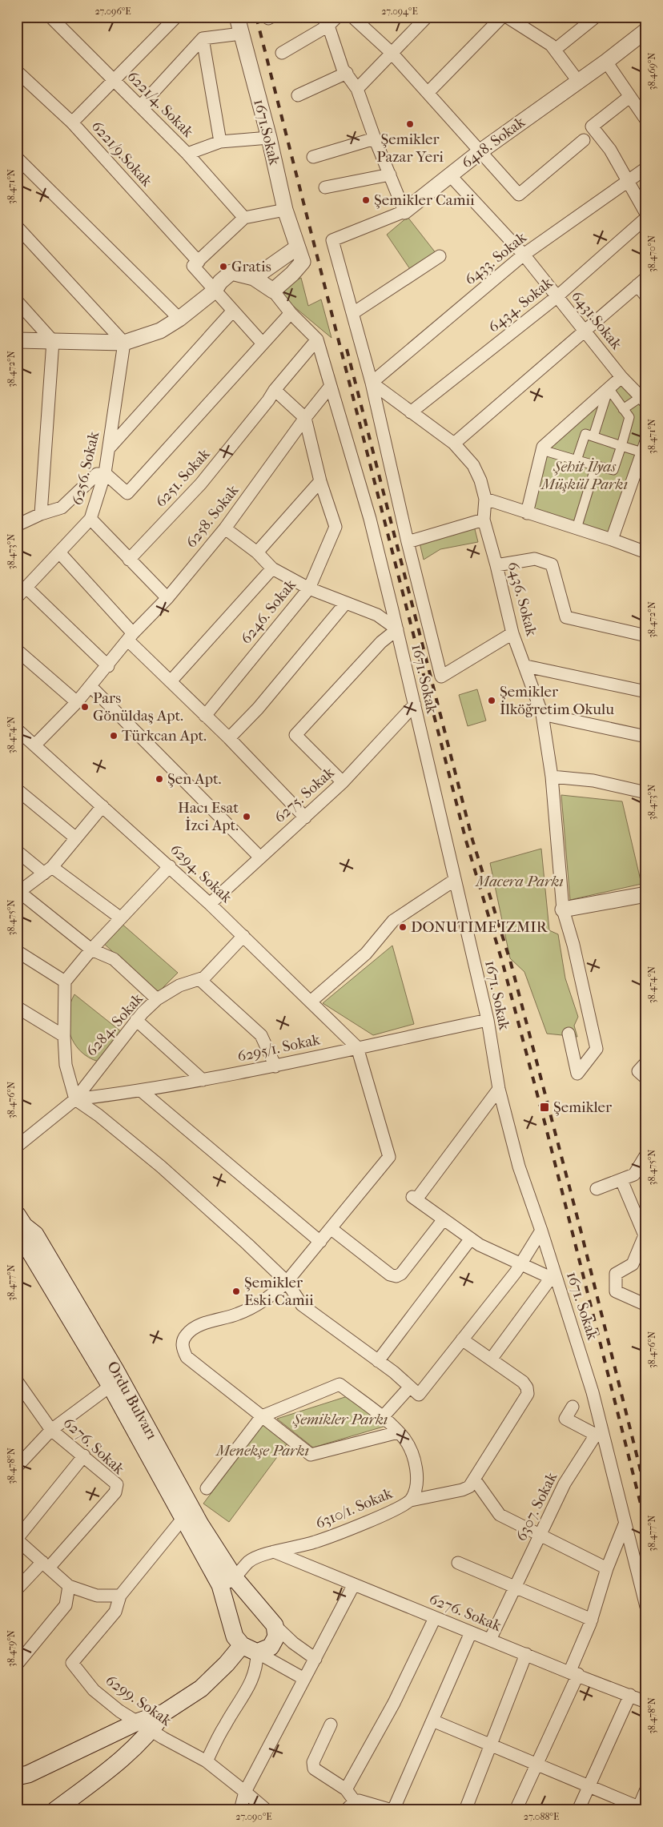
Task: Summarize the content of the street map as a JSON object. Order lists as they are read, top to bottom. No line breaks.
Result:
{"streets":{"main road":["Ordu Bulvarı"],"street":["6221/4. Sokak","1671.Sokak","6418. Sokak","6221/9.Sokak","6433. Sokak","6434. Sokak","6431.Sokak","6256. Sokak","6251. Sokak","6258. Sokak","6436. Sokak","6246. Sokak","1671. Sokak","6275. Sokak","6294. Sokak","6284. Sokak","6295/1. Sokak","6276. Sokak","6307. Sokak","6310/1. Sokak","6299. Sokak"]},"crossings":[["6418. Sokak","6431.Sokak"],["6433. Sokak","6431.Sokak"],["6433. Sokak","6436. Sokak"],["6434. Sokak","6431.Sokak"],["6434. Sokak","6436. Sokak"],["6258. Sokak","6246. Sokak"],["6258. Sokak","1671. Sokak"],["6258. Sokak","6294. Sokak"],["1671. Sokak","6275. Sokak"],["1671. Sokak","6295/1. Sokak"],["6275. Sokak","6294. Sokak"],["6294. Sokak","6284. Sokak"],["6294. Sokak","6295/1. Sokak"],["6284. Sokak","6295/1. Sokak"],["Ordu Bulvarı","6310/1. Sokak"],["Ordu Bulvarı","6299. Sokak"],["6276. Sokak","6307. Sokak"],["6276. Sokak","6310/1. Sokak"]],"parks":["Şehit İlyas Müşkül Parkı","Macera Parkı","Şemikler Parkı","Menekşe Parkı"],"places":{"other":["Şemikler Pazar Yeri","Şemikler Camii","Gratis","Şemikler İlköğretim Okulu","Pars Gönüldaş Apt.","Türkcan Apt.","Şen Apt.","Hacı Esat İzci Apt.","DONUTIME IZMIR","Şemikler Eski Camii"],"transit":["Şemikler"]},"coordinates":["27.096°E","27.094°E","38.469°N","38.471°N","38.470°N","38.472°N","38.473°N","38.474°N","38.475°N","38.476°N","38.477°N","38.478°N","38.479°N","27.090°E","27.088°E"]}
